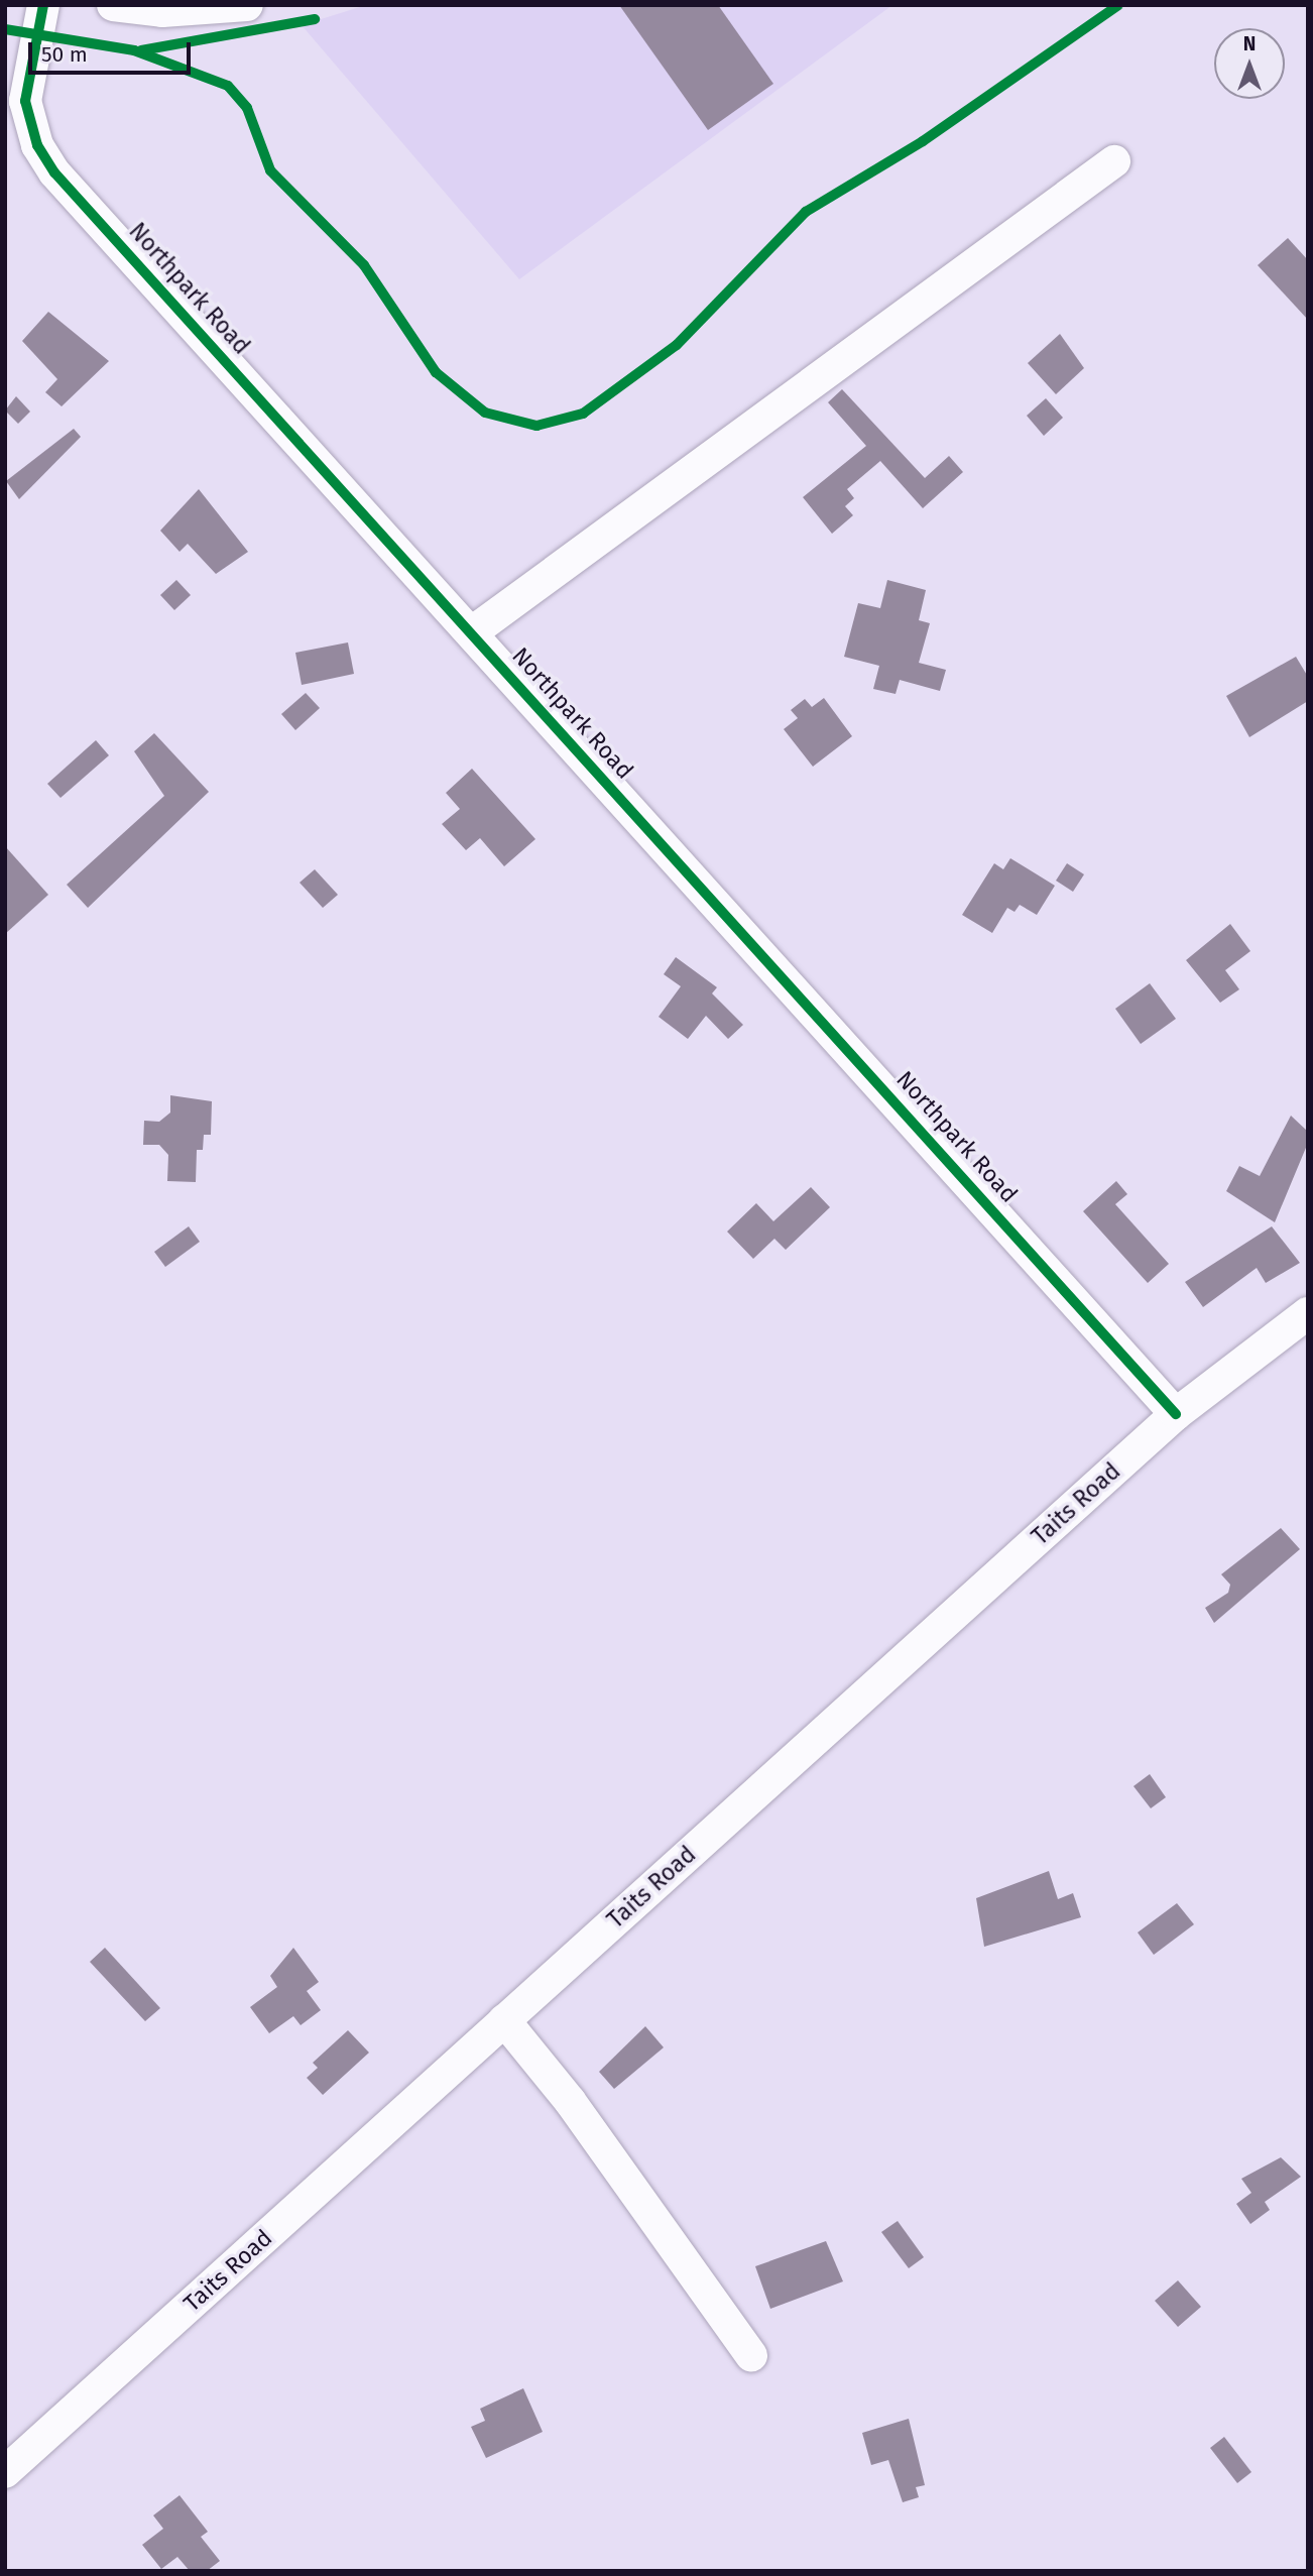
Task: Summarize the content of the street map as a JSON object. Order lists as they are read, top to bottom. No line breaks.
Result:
{"streets":{"street":["Northpark Road","Taits Road"]},"crossings":[["Northpark Road","Taits Road"]],"scale_bar":"50 m","north":"top"}
